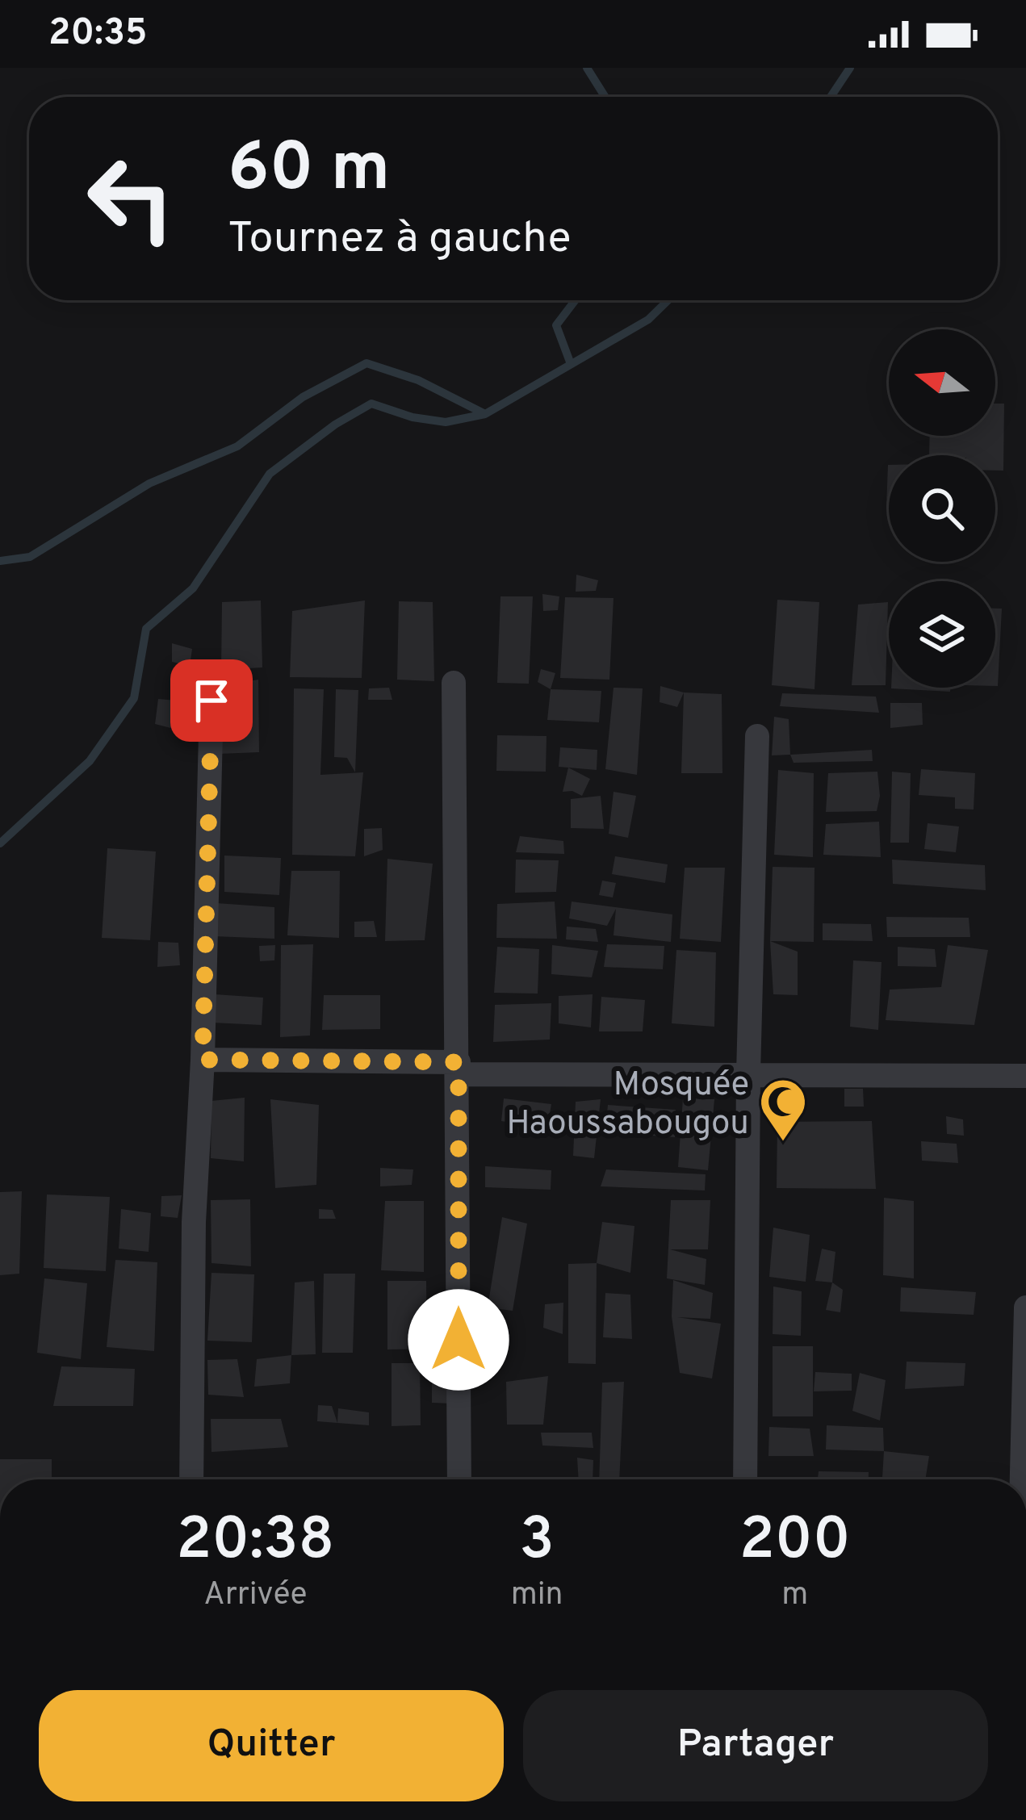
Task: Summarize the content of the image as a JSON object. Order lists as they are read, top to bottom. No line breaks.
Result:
{"places":{"mosque":["Mosquée Haoussabougou"]},"north":"left","page":{"status":"20:35","turn":["60 m","Tournez à gauche"],"eta":["20:38","Arrivée","3","min","200","m"],"buttons":["Quitter","Partager"]}}
